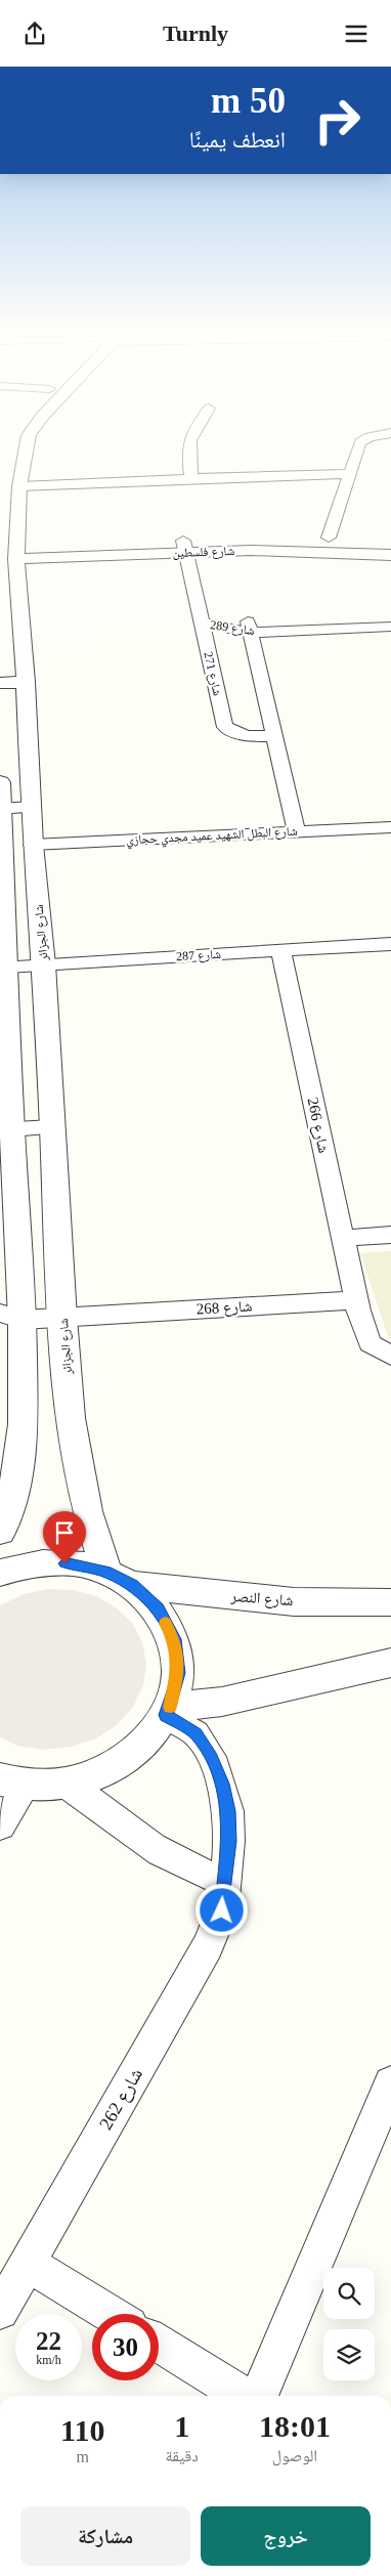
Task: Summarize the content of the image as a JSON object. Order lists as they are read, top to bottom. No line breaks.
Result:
{"streets":{"street":["شارع فلسطين","شارع 289","شارع 271","شارع البطل الشهيد عميد مجدي حجازي","شارع الجزائر","شارع 287","شارع 266","شارع 268","شارع النصر","شارع 262"]},"crossings":[["شارع فلسطين","شارع 271"],["شارع فلسطين","شارع الجزائر"],["شارع 289","شارع 271"],["شارع البطل الشهيد عميد مجدي حجازي","شارع الجزائر"],["شارع الجزائر","شارع 287"],["شارع الجزائر","شارع 268"],["شارع الجزائر","شارع النصر"],["شارع 287","شارع 266"],["شارع 266","شارع 268"]],"page":{"header":"Turnly","turn":["50 m","انعطف يمينًا"],"speed":"22 km/h","limit":"30","eta":["18:01","الوصول","1","دقيقة","110","m"],"buttons":["خروج","مشاركة"]}}
